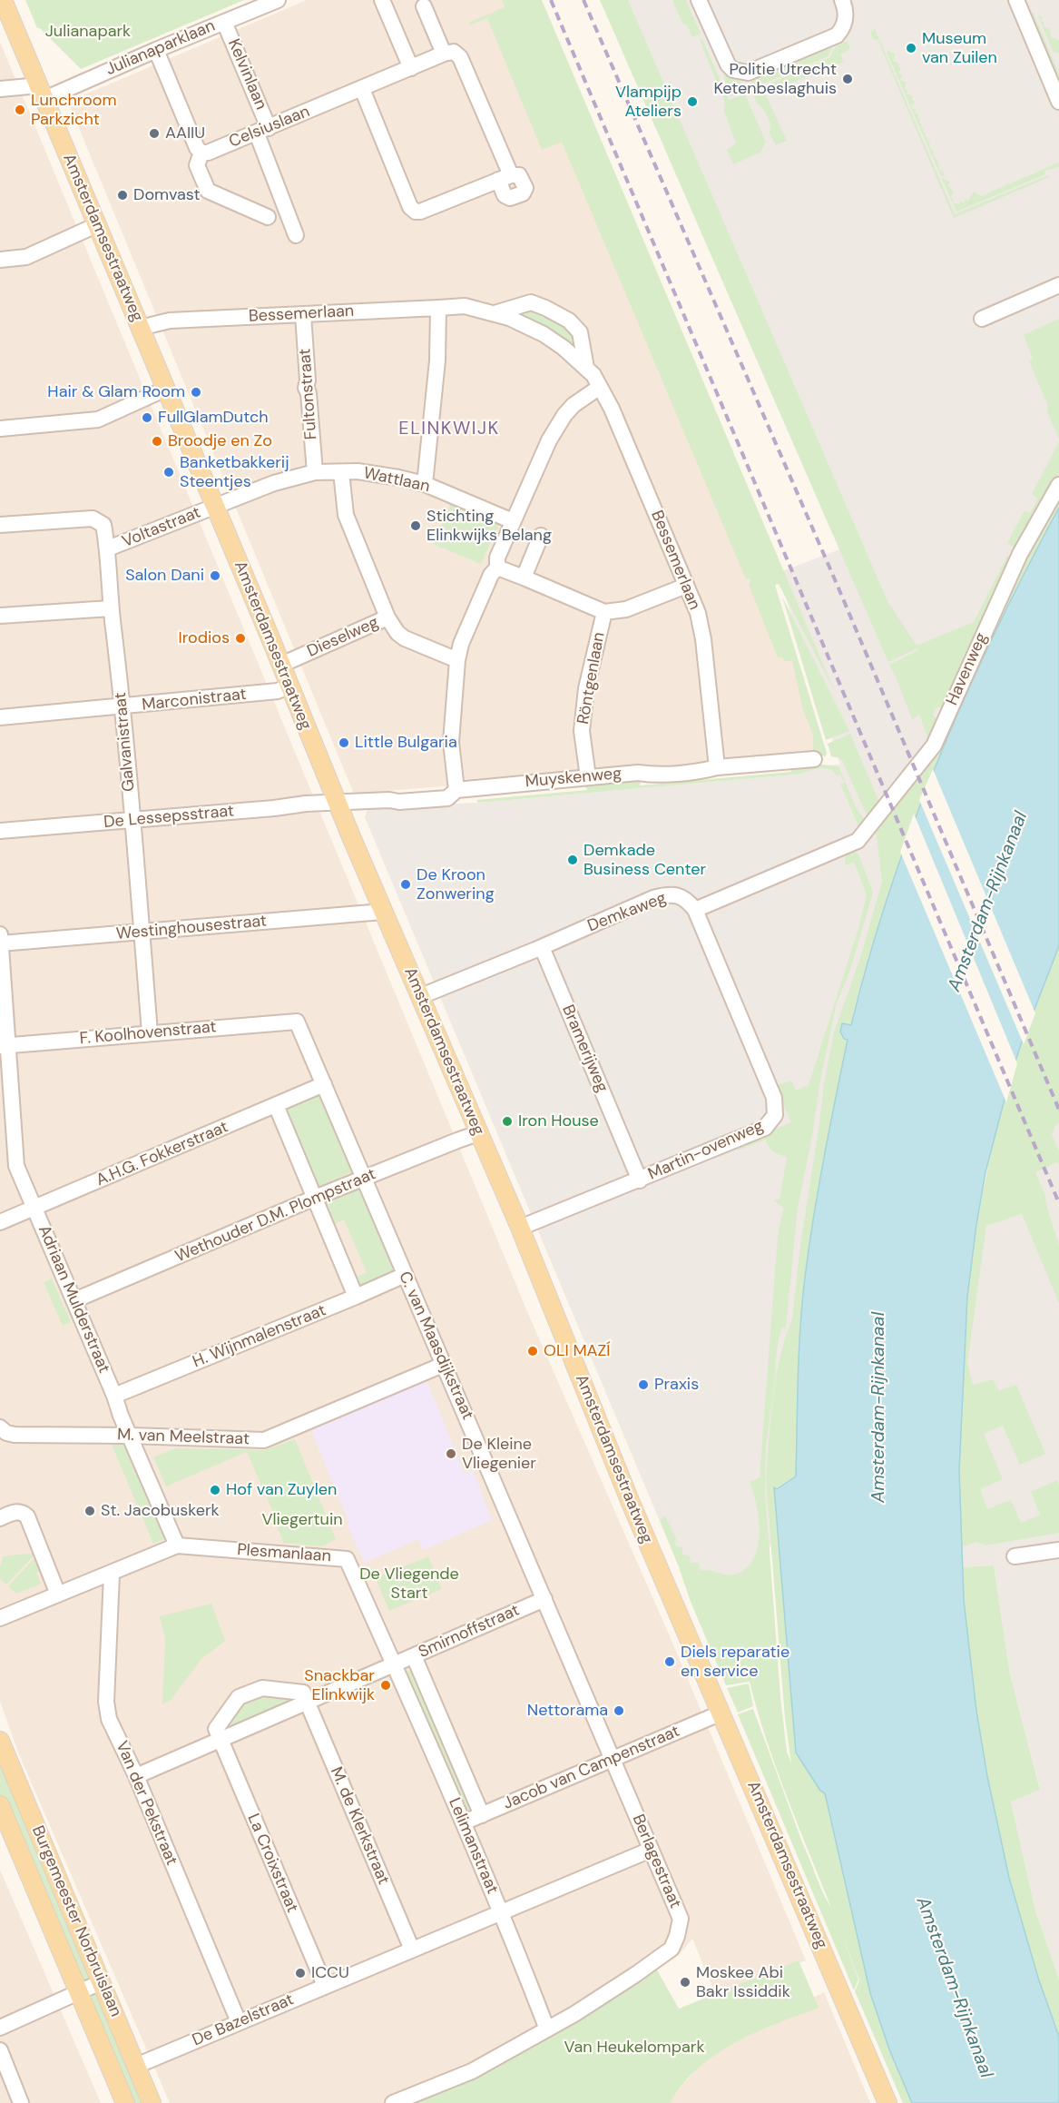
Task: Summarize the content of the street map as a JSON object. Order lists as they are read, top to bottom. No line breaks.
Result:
{"streets":{"main road":["Amsterdamsestraatweg","Burgemeester Norbruislaan"],"street":["Julianaparklaan","Kelvinlaan","Celsiuslaan","Bessemerlaan","Fultonstraat","Wattlaan","Voltastraat","Dieselweg","Havenweg","Röntgenlaan","Marconistraat","Galvanistraat","Muyskenweg","De Lessepsstraat","Demkaweg","Westinghousestraat","F. Koolhovenstraat","Bramerijweg","Martin-ovenweg","A.H.G. Fokkerstraat","Wethouder D.M. Plompstraat","Adriaan Mulderstraat","H. Wijnmalenstraat","C. van Maasdijkstraat","M. van Meelstraat","Plesmanlaan","Smirnoffstraat","Jacob van Campenstraat","Van der Pekstraat","M. de Klerkstraat","Lelimanstraat","Berlagestraat","La Croixstraat","De Bazelstraat"]},"crossings":[["Julianaparklaan","Kelvinlaan"],["Julianaparklaan","Amsterdamsestraatweg"],["Kelvinlaan","Celsiuslaan"],["Amsterdamsestraatweg","Bessemerlaan"],["Amsterdamsestraatweg","Wattlaan"],["Amsterdamsestraatweg","Voltastraat"],["Amsterdamsestraatweg","Dieselweg"],["Amsterdamsestraatweg","Marconistraat"],["Amsterdamsestraatweg","Muyskenweg"],["Amsterdamsestraatweg","De Lessepsstraat"],["Amsterdamsestraatweg","Demkaweg"],["Amsterdamsestraatweg","Westinghousestraat"],["Amsterdamsestraatweg","Martin-ovenweg"],["Amsterdamsestraatweg","Wethouder D.M. Plompstraat"],["Amsterdamsestraatweg","Jacob van Campenstraat"],["Bessemerlaan","Fultonstraat"],["Bessemerlaan","Muyskenweg"],["Fultonstraat","Wattlaan"],["Wattlaan","Voltastraat"],["Voltastraat","Galvanistraat"],["Havenweg","Demkaweg"],["Havenweg","Martin-ovenweg"],["Röntgenlaan","Muyskenweg"],["Marconistraat","Galvanistraat"],["Galvanistraat","De Lessepsstraat"],["Galvanistraat","Westinghousestraat"],["Galvanistraat","F. Koolhovenstraat"],["Muyskenweg","De Lessepsstraat"],["Demkaweg","Bramerijweg"],["Demkaweg","Martin-ovenweg"],["Westinghousestraat","Adriaan Mulderstraat"],["F. Koolhovenstraat","Adriaan Mulderstraat"],["F. Koolhovenstraat","C. van Maasdijkstraat"],["Bramerijweg","Martin-ovenweg"],["A.H.G. Fokkerstraat","Adriaan Mulderstraat"],["A.H.G. Fokkerstraat","C. van Maasdijkstraat"],["Wethouder D.M. Plompstraat","Adriaan Mulderstraat"],["Wethouder D.M. Plompstraat","C. van Maasdijkstraat"],["Adriaan Mulderstraat","H. Wijnmalenstraat"],["Adriaan Mulderstraat","M. van Meelstraat"],["Adriaan Mulderstraat","Plesmanlaan"],["H. Wijnmalenstraat","C. van Maasdijkstraat"],["C. van Maasdijkstraat","M. van Meelstraat"],["C. van Maasdijkstraat","Smirnoffstraat"],["C. van Maasdijkstraat","Jacob van Campenstraat"],["C. van Maasdijkstraat","Berlagestraat"],["Plesmanlaan","Smirnoffstraat"],["Plesmanlaan","Van der Pekstraat"],["Plesmanlaan","Lelimanstraat"],["Smirnoffstraat","Van der Pekstraat"],["Smirnoffstraat","M. de Klerkstraat"],["Smirnoffstraat","Lelimanstraat"],["Smirnoffstraat","La Croixstraat"],["Jacob van Campenstraat","Lelimanstraat"],["Jacob van Campenstraat","Berlagestraat"],["Van der Pekstraat","De Bazelstraat"],["M. de Klerkstraat","De Bazelstraat"],["Lelimanstraat","Berlagestraat"],["Lelimanstraat","De Bazelstraat"],["Berlagestraat","De Bazelstraat"],["La Croixstraat","De Bazelstraat"],["Burgemeester Norbruislaan","De Bazelstraat"]],"districts":["ELINKWIJK"],"water":["Amsterdam-Rijnkanaal"],"parks":["Julianapark","Vliegertuin","De Vliegende Start","Van Heukelompark"],"places":["Museum van Zuilen","Politie Utrecht Ketenbeslaghuis","Vlampijp Ateliers","Lunchroom Parkzicht","AAIIU","Domvast","Hair & Glam Room","FullGlamDutch","Broodje en Zo","Banketbakkerij Steentjes","Stichting Elinkwijks Belang","Salon Dani","Irodios","Little Bulgaria","Demkade Business Center","De Kroon Zonwering","Iron House","OLI MAZÍ","Praxis","De Kleine Vliegenier","Hof van Zuylen","St. Jacobuskerk","Diels reparatie en service","Snackbar Elinkwijk","Nettorama","ICCU","Moskee Abi Bakr Issiddik"]}
